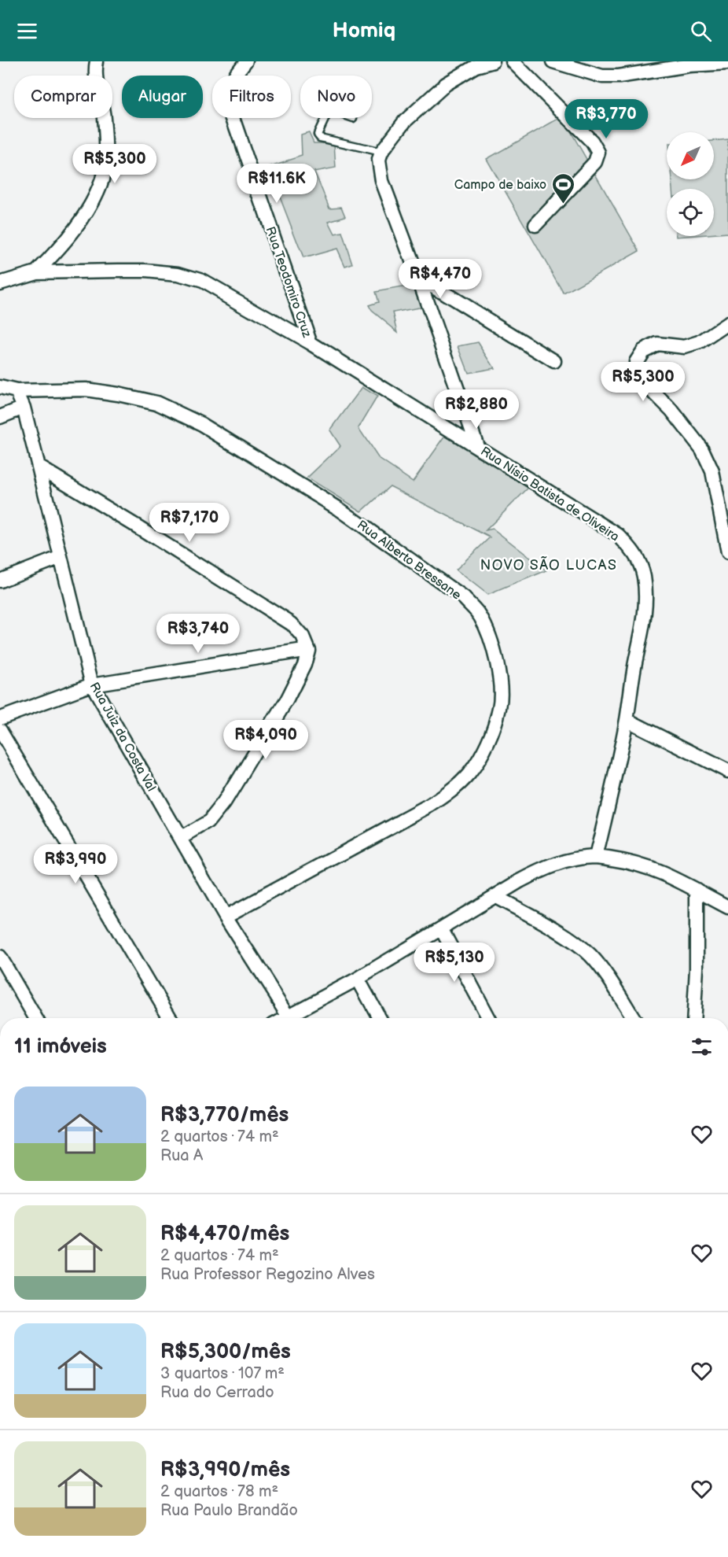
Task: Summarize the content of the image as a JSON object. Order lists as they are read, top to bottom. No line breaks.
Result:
{"streets":{"street":["Rua Teodomiro Cruz","Rua Nísio Batista de Oliveira","Rua Alberto Bressane","Rua Juiz da Costa Val"]},"crossings":[["Rua Teodomiro Cruz","Rua Nísio Batista de Oliveira"],["Rua Alberto Bressane","Rua Juiz da Costa Val"]],"districts":["NOVO SÃO LUCAS"],"places":{"sports":["Campo de baixo"]},"north":"bottom left","page":{"header":"Homiq","chip":["Comprar","Alugar","Filtros","Novo"],"price":["R$3,770","R$5,300","R$11.6K","R$4,470","R$5,300","R$2,880","R$7,170","R$3,740","R$4,090","R$3,990","R$5,130"],"heading":"11 imóveis","list":[{"name":"R$3,770/mês","note":"2 quartos · 74 m² · Rua A"},{"name":"R$4,470/mês","note":"2 quartos · 74 m² · Rua Professor Regozino Alves"},{"name":"R$5,300/mês","note":"3 quartos · 107 m² · Rua do Cerrado"},{"name":"R$3,990/mês","note":"2 quartos · 78 m² · Rua Paulo Brandão"}]}}
